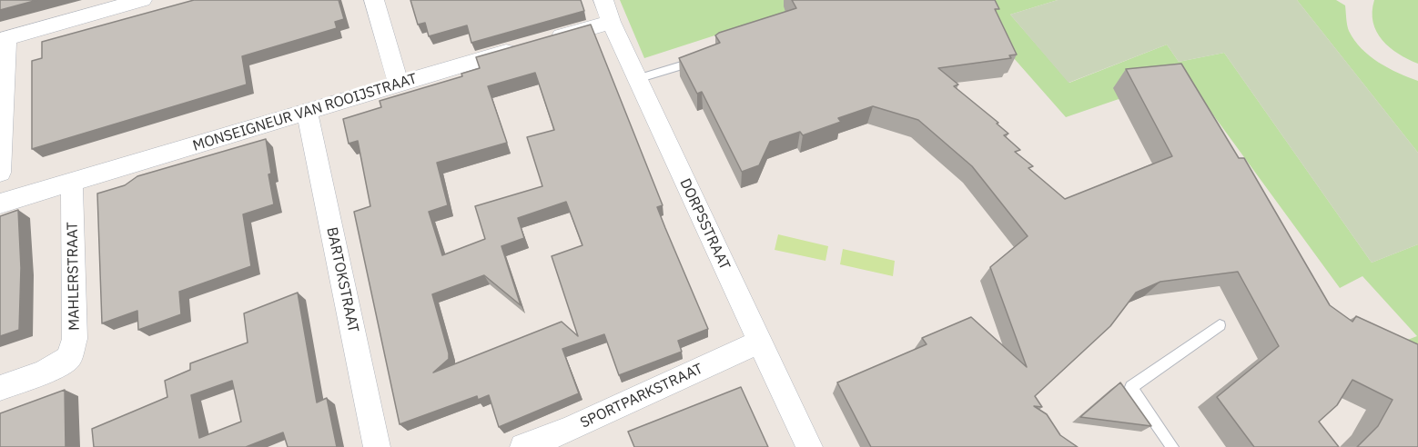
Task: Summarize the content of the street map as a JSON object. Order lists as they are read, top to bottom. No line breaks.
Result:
{"streets":{"street":["MONSEIGNEUR VAN ROOIJSTRAAT","DORPSSTRAAT","MAHLERSTRAAT","BARTOKSTRAAT","SPORTPARKSTRAAT"]},"crossings":[["MONSEIGNEUR VAN ROOIJSTRAAT","MAHLERSTRAAT"],["MONSEIGNEUR VAN ROOIJSTRAAT","BARTOKSTRAAT"],["DORPSSTRAAT","SPORTPARKSTRAAT"]]}
